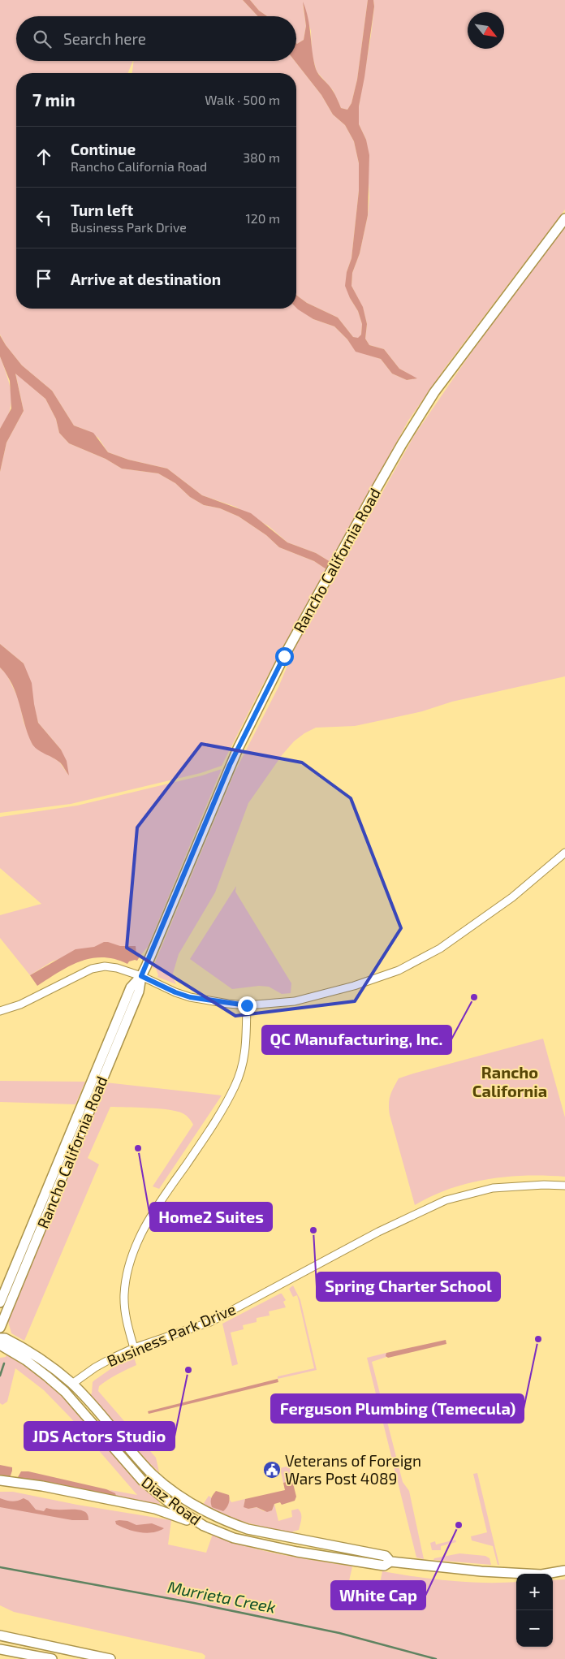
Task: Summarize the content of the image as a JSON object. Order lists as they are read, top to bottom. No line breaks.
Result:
{"streets":{"main road":["Rancho California Road","Diaz Road"],"street":["Business Park Drive"]},"crossings":[["Business Park Drive","Diaz Road"]],"districts":["Rancho California"],"water":["Murrieta Creek"],"places":{"other":["QC Manufacturing, Inc.","Home2 Suites","Spring Charter School","Ferguson Plumbing (Temecula)","JDS Actors Studio","White Cap"],"public building":["Veterans of Foreign Wars Post 4089"]},"north":"bottom right","page":{"search":"Search here","heading":["7 min","Walk · 500 m"],"list":[["Continue","Rancho California Road","380 m"],["Turn left","Business Park Drive","120 m"],"Arrive at destination"],"map_buttons":["+","−"]}}
